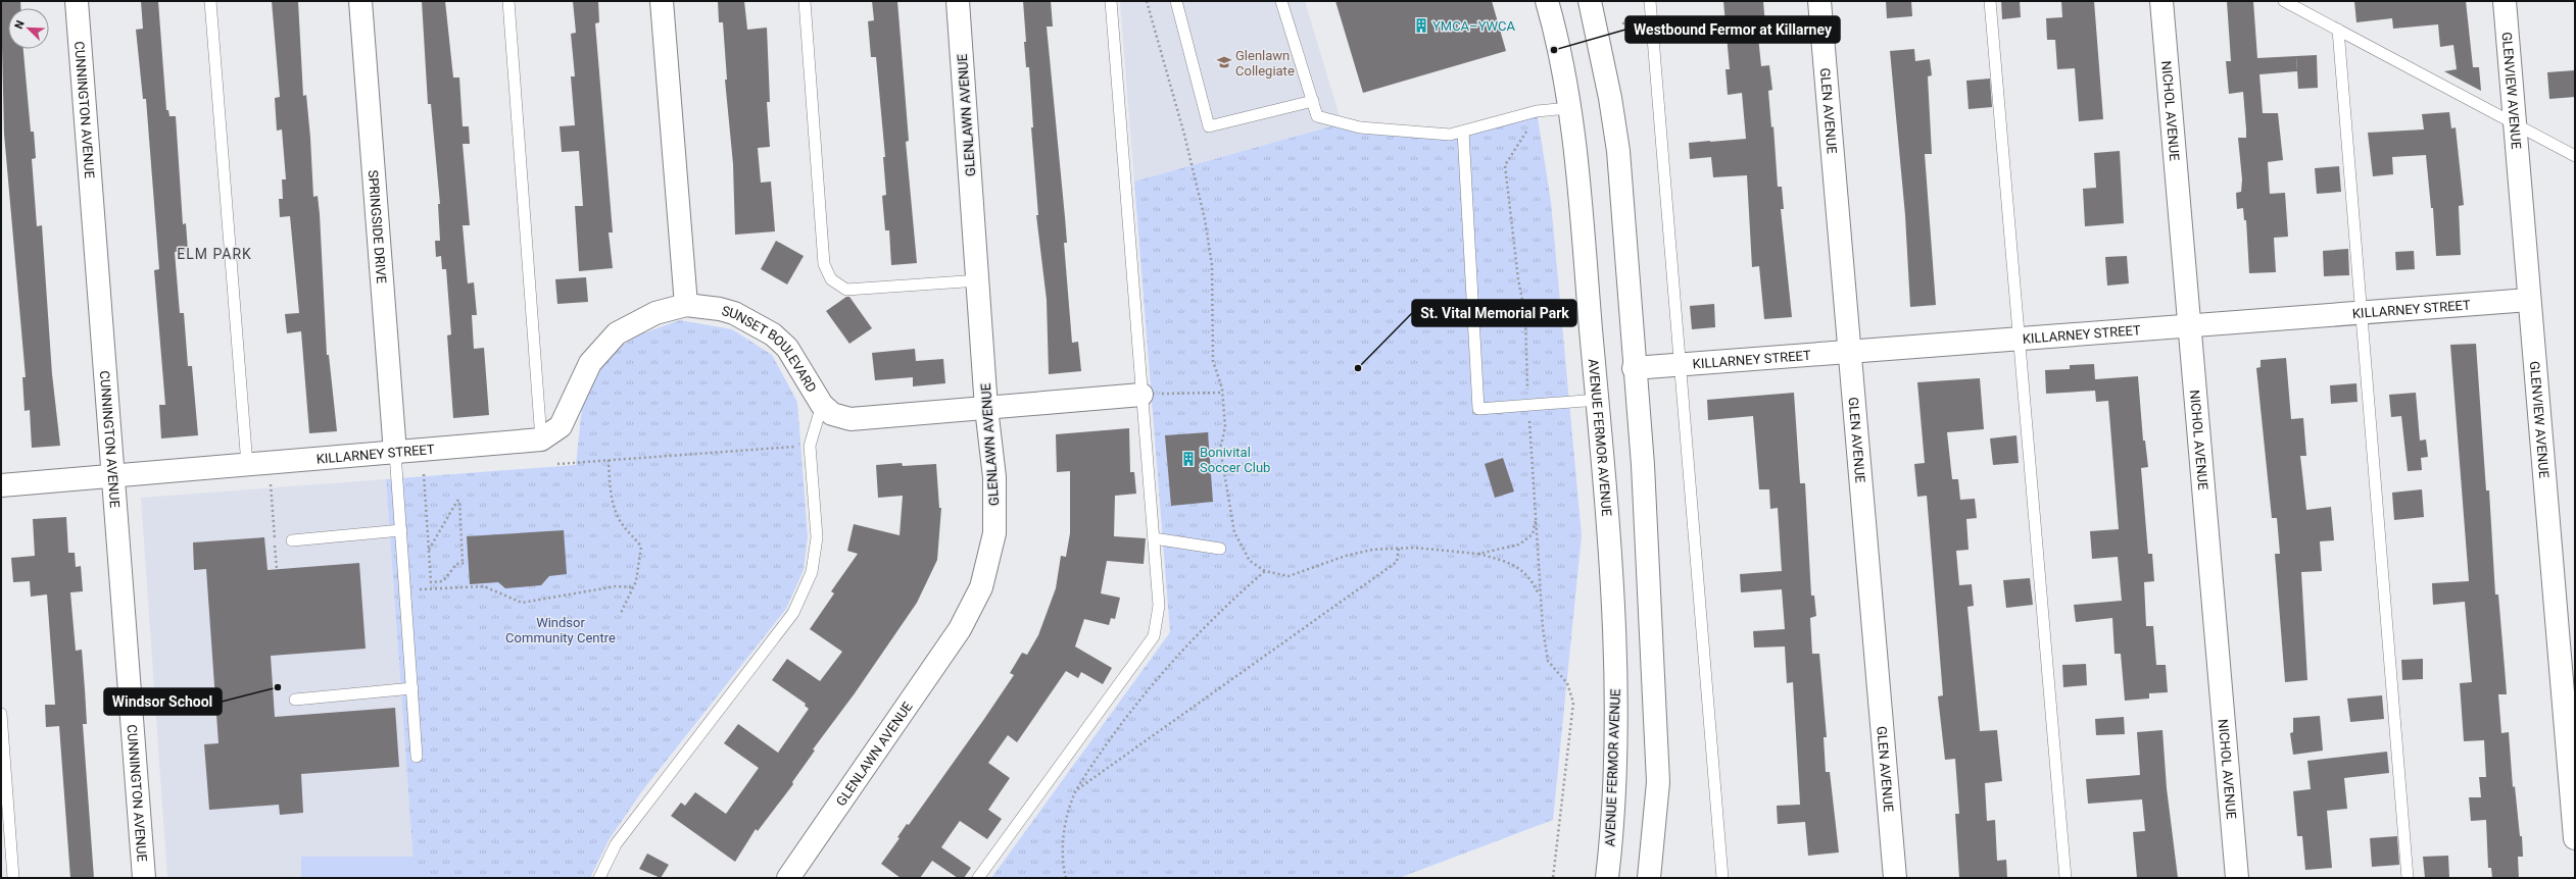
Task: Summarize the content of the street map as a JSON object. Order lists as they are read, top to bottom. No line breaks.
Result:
{"streets":{"street":["GLENVIEW AVENUE","CUNNINGTON AVENUE","GLEN AVENUE","NICHOL AVENUE","GLENLAWN AVENUE","SPRINGSIDE DRIVE","KILLARNEY STREET","SUNSET BOULEVARD","AVENUE FERMOR AVENUE"]},"crossings":[["GLENVIEW AVENUE","KILLARNEY STREET"],["CUNNINGTON AVENUE","KILLARNEY STREET"],["GLEN AVENUE","KILLARNEY STREET"],["NICHOL AVENUE","KILLARNEY STREET"],["GLENLAWN AVENUE","SUNSET BOULEVARD"],["SPRINGSIDE DRIVE","KILLARNEY STREET"]],"districts":["ELM PARK"],"parks":["Windsor Community Centre"],"places":{"building":["YMCA–YWCA","Bonivital Soccer Club"],"other":["Westbound Fermor at Killarney","St. Vital Memorial Park","Windsor School"],"school or university":["Glenlawn Collegiate"]},"north":"top left"}
